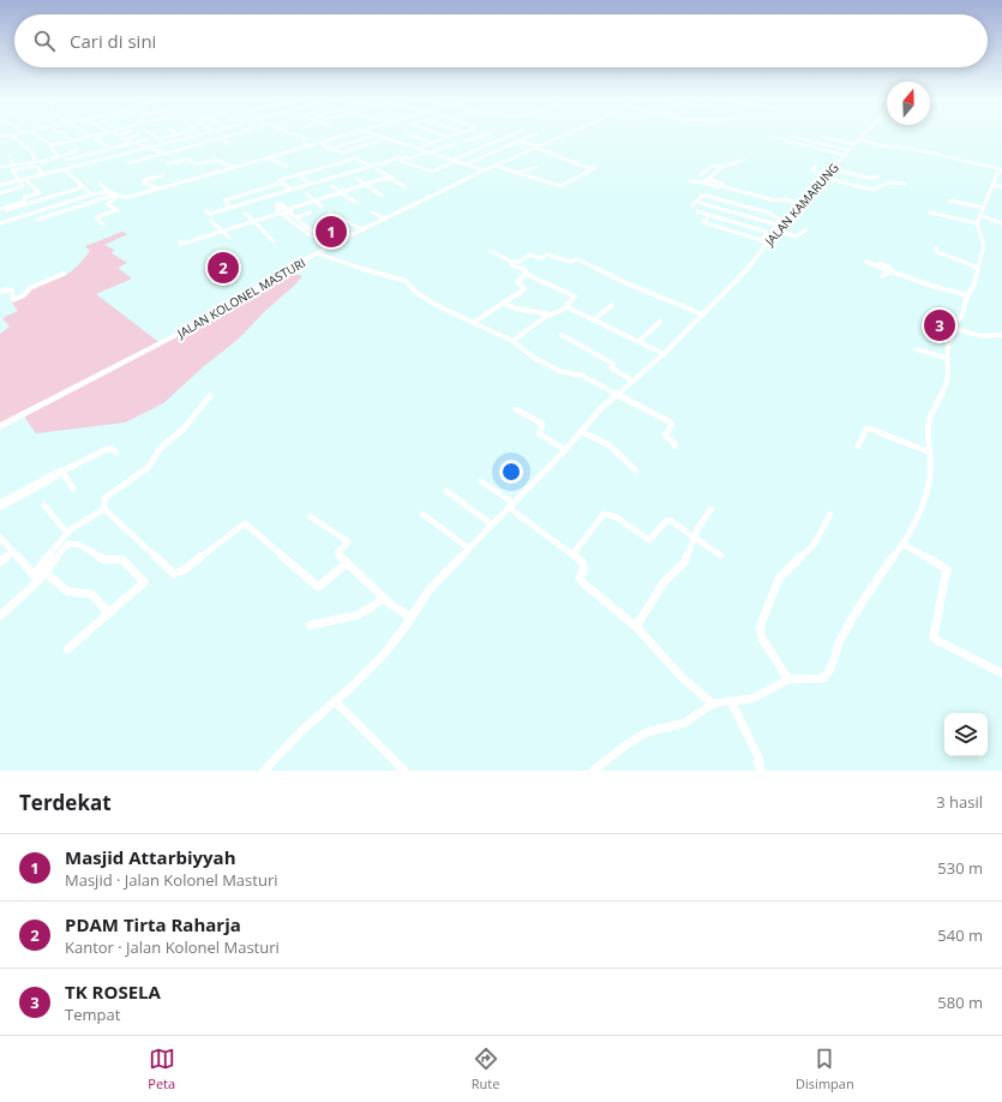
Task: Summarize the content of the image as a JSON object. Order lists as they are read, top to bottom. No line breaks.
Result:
{"streets":{"main road":["JALAN KOLONEL MASTURI"],"street":["JALAN KAMARUNG"]},"north":"top","page":{"search":"Cari di sini","pins":["1","2","3"],"heading":["Terdekat","3 hasil"],"list":[{"mark":"1","name":"Masjid Attarbiyyah","note":"Masjid · Jalan Kolonel Masturi","value":"530 m"},{"mark":"2","name":"PDAM Tirta Raharja","note":"Kantor · Jalan Kolonel Masturi","value":"540 m"},{"mark":"3","name":"TK ROSELA","note":"Tempat","value":"580 m"}],"nav":["Peta","Rute","Disimpan"]}}
